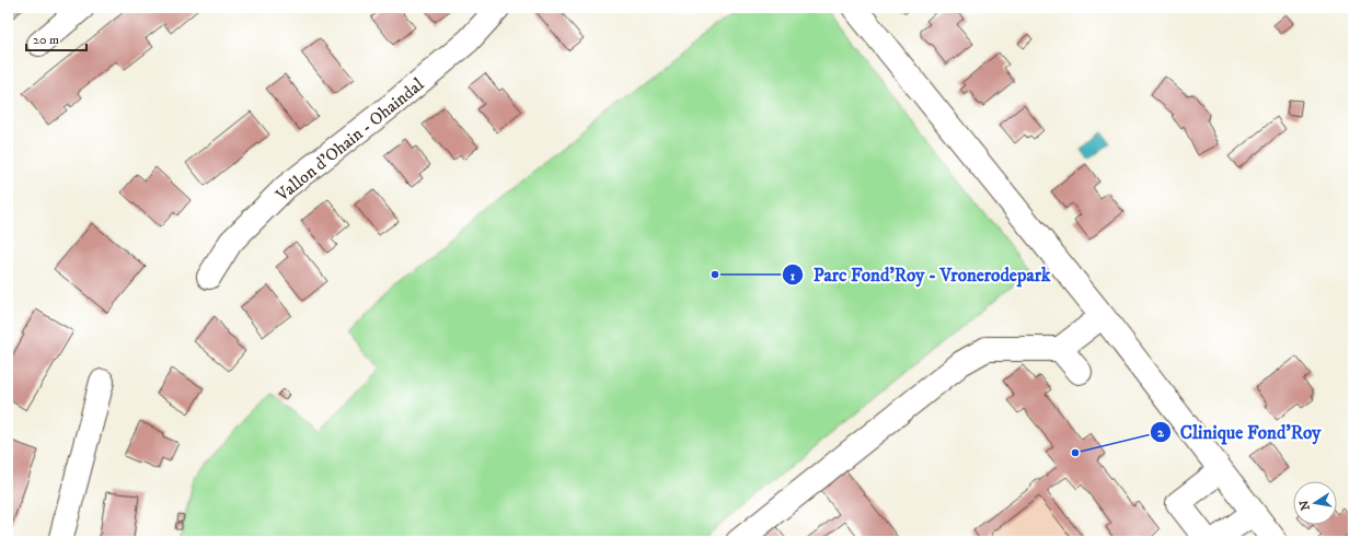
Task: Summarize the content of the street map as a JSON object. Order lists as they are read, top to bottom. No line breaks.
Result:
{"streets":{"street":["Vallon d'Ohain - Ohaindal"]},"places":["Parc Fond'Roy - Vronerodepark","Clinique Fond'Roy"],"scale_bar":"20 m","north":"left"}
